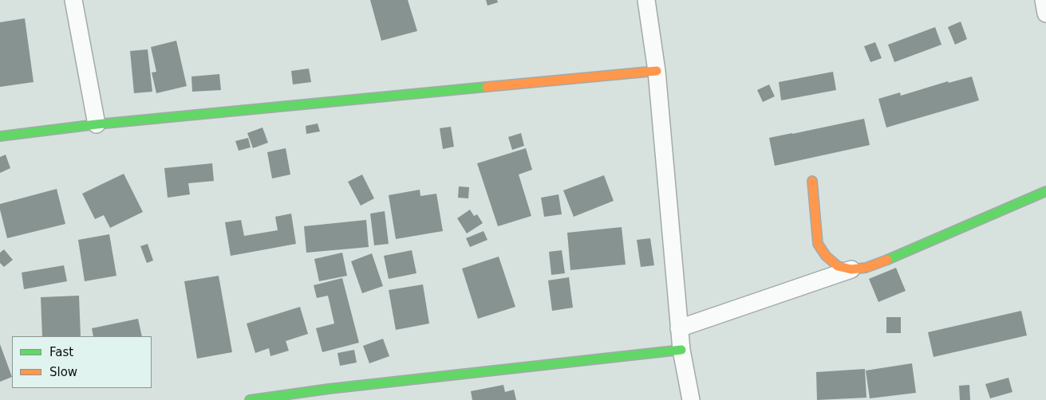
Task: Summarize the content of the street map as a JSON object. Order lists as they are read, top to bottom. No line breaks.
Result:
{"legend":["Fast","Slow"]}
